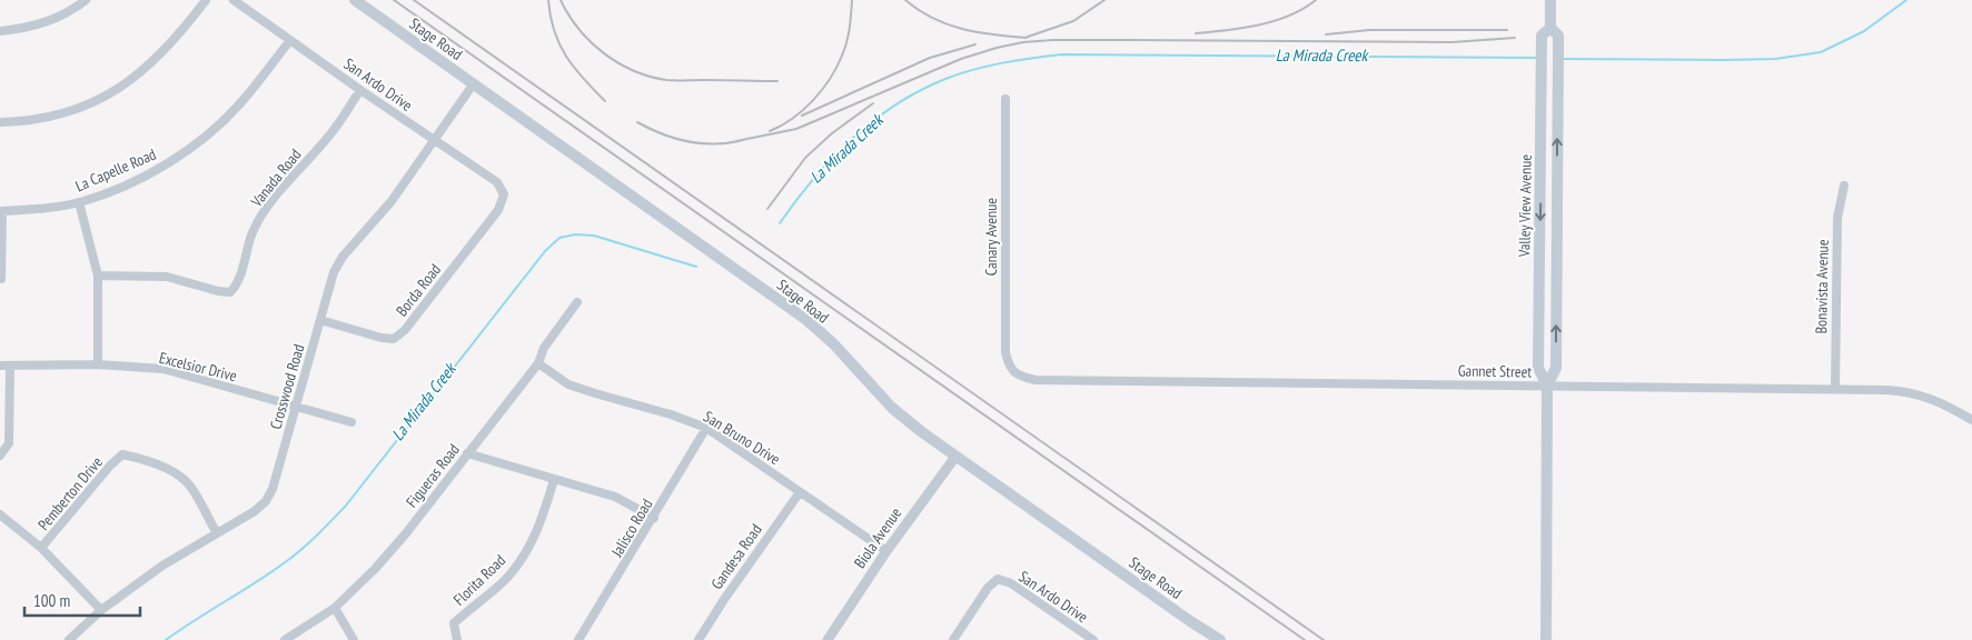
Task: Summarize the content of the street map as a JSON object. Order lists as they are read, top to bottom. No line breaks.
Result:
{"streets":{"main road":["Stage Road","Valley View Avenue"],"street":["San Ardo Drive","La Capelle Road","Vanada Road","Canary Avenue","Bonavista Avenue","Borda Road","Excelsior Drive","Gannet Street","Crosswood Road","San Bruno Drive","Figueras Road","Pemberton Drive","Jalisco Road","Biola Avenue","Gandesa Road","Florita Road"]},"crossings":[["Stage Road","Crosswood Road"],["Stage Road","Biola Avenue"],["San Ardo Drive","La Capelle Road"],["San Ardo Drive","Vanada Road"],["San Ardo Drive","Borda Road"],["San Ardo Drive","Crosswood Road"],["Valley View Avenue","Gannet Street"],["Canary Avenue","Gannet Street"],["Bonavista Avenue","Gannet Street"],["Borda Road","Crosswood Road"],["Excelsior Drive","Crosswood Road"],["Crosswood Road","Pemberton Drive"],["San Bruno Drive","Figueras Road"],["San Bruno Drive","Jalisco Road"],["San Bruno Drive","Biola Avenue"],["San Bruno Drive","Gandesa Road"]],"water":["La Mirada Creek"],"scale_bar":"100 m"}
